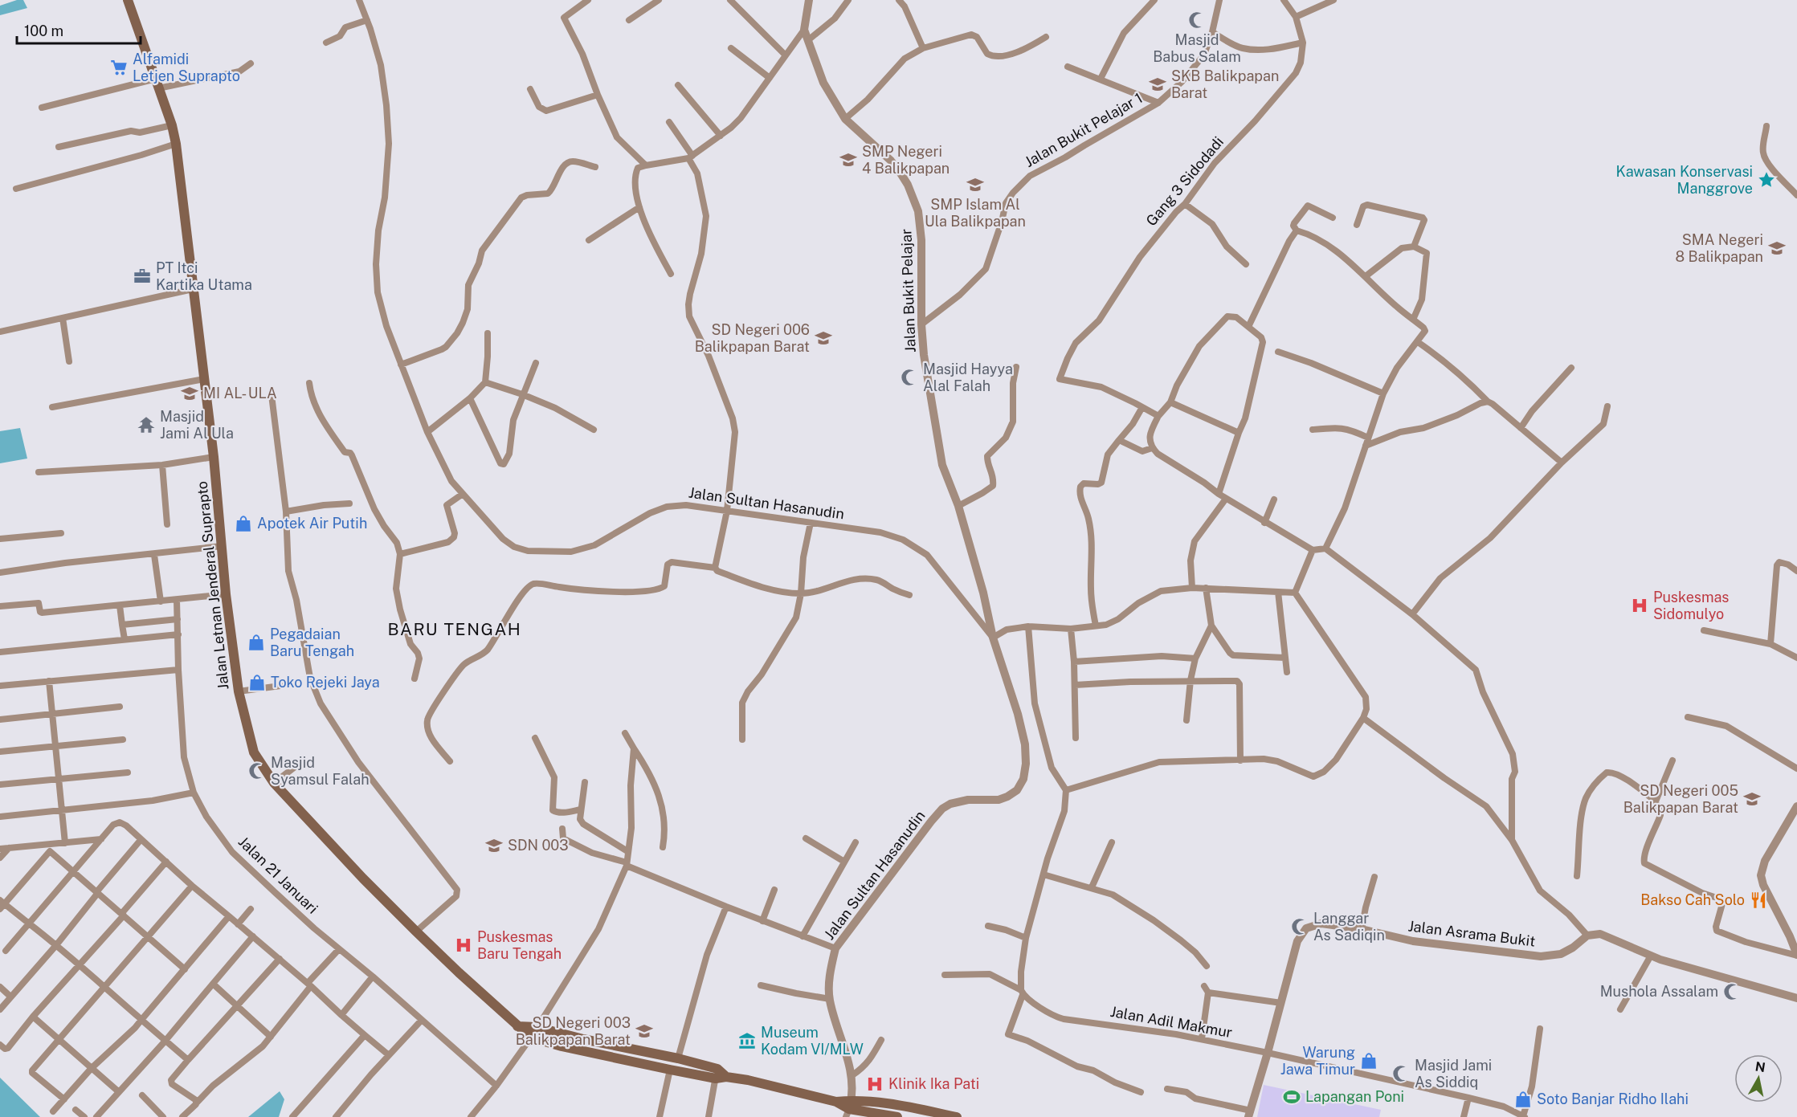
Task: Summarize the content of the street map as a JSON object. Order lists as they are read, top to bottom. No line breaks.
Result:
{"streets":{"main road":["Jalan Letnan Jenderal Suprapto"],"street":["Jalan Bukit Pelajar 1","Gang 3 Sidodadi","Jalan Bukit Pelajar","Jalan Sultan Hasanudin","Jalan 21 Januari","Jalan Asrama Bukit","Jalan Adil Makmur"]},"crossings":[["Jalan Bukit Pelajar 1","Jalan Bukit Pelajar"],["Jalan Bukit Pelajar","Jalan Sultan Hasanudin"],["Jalan Asrama Bukit","Jalan Adil Makmur"]],"districts":["BARU TENGAH"],"places":{"mosque":["Masjid Babus Salam","Masjid Hayya Alal Falah","Masjid Syamsul Falah","Langgar As Sadiqin","Mushola Assalam","Masjid Jami As Siddiq"],"supermarket":["Alfamidi Letjen Suprapto"],"school or university":["SKB Balikpapan Barat","SMP Negeri 4 Balikpapan","SMP Islam Al Ula Balikpapan","SMA Negeri 8 Balikpapan","SD Negeri 006 Balikpapan Barat","MI AL- ULA","SD Negeri 005 Balikpapan Barat","SDN 003","SD Negeri 003 Balikpapan Barat"],"place":["Kawasan Konservasi Manggrove"],"office":["PT Itci Kartika Utama"],"temple":["Masjid Jami Al Ula"],"shop":["Apotek Air Putih","Pegadaian Baru Tengah","Toko Rejeki Jaya","Warung Jawa Timur","Soto Banjar Ridho Ilahi"],"hospital":["Puskesmas Sidomulyo","Puskesmas Baru Tengah","Klinik Ika Pati"],"restaurant":["Bakso Cah Solo"],"museum":["Museum Kodam VI/MLW"],"sports":["Lapangan Poni"]},"scale_bar":"100 m","north":"top"}
